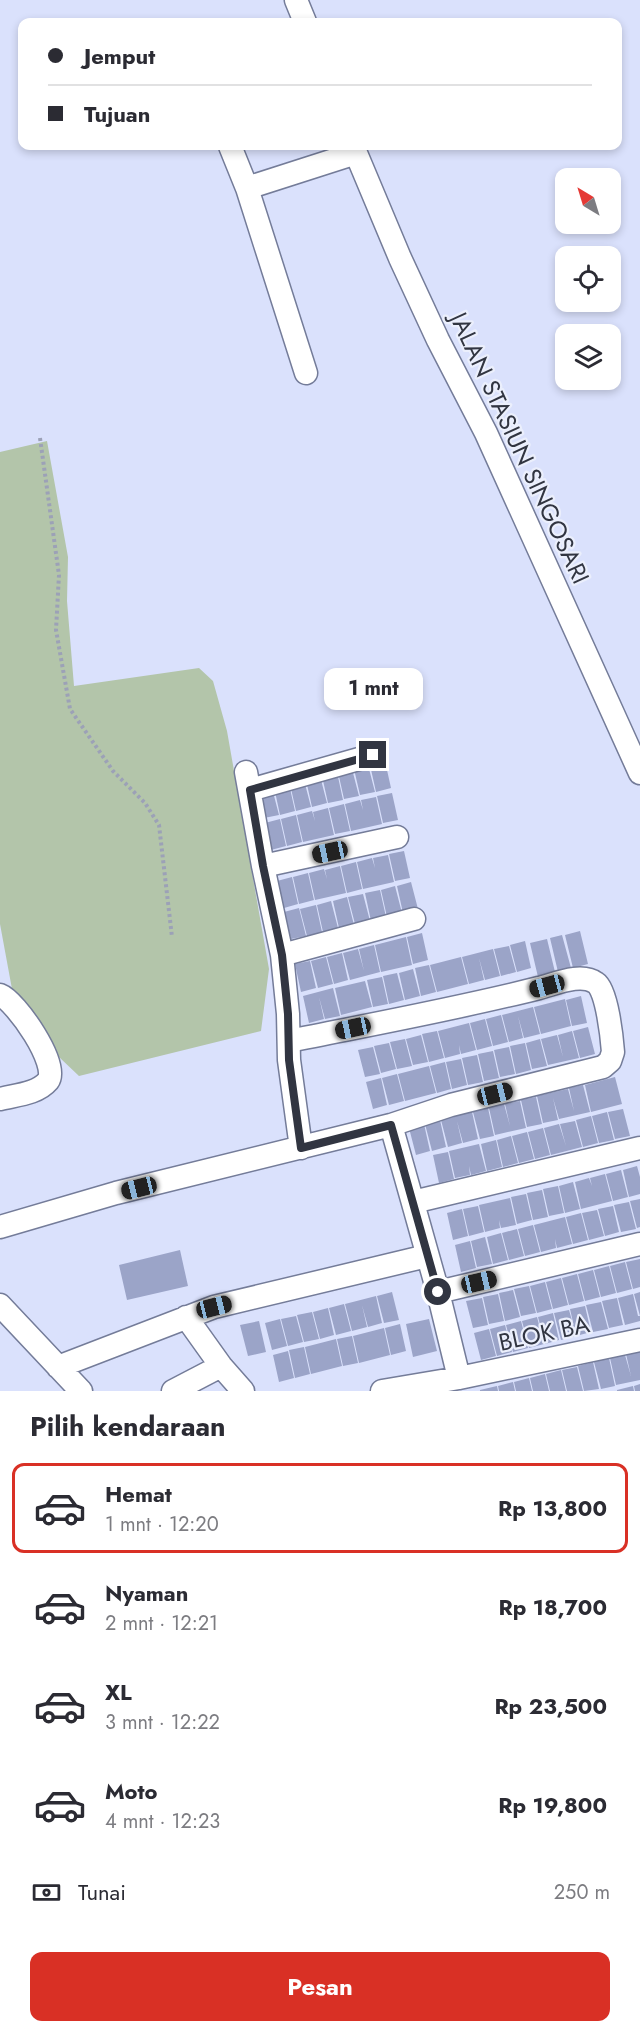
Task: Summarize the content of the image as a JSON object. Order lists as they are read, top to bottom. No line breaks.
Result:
{"streets":{"street":["JALAN STASIUN SINGOSARI","BLOK BA"]},"north":"top left","page":{"banner":["Jemput","Tujuan"],"bubble":"1 mnt","heading":"Pilih kendaraan","list":[{"name":"Hemat","note":"1 mnt · 12:20","value":"Rp 13,800"},{"name":"Nyaman","note":"2 mnt · 12:21","value":"Rp 18,700"},{"name":"XL","note":"3 mnt · 12:22","value":"Rp 23,500"},{"name":"Moto","note":"4 mnt · 12:23","value":"Rp 19,800"}],"pay":["Tunai","250 m"],"buttons":"Pesan"}}
